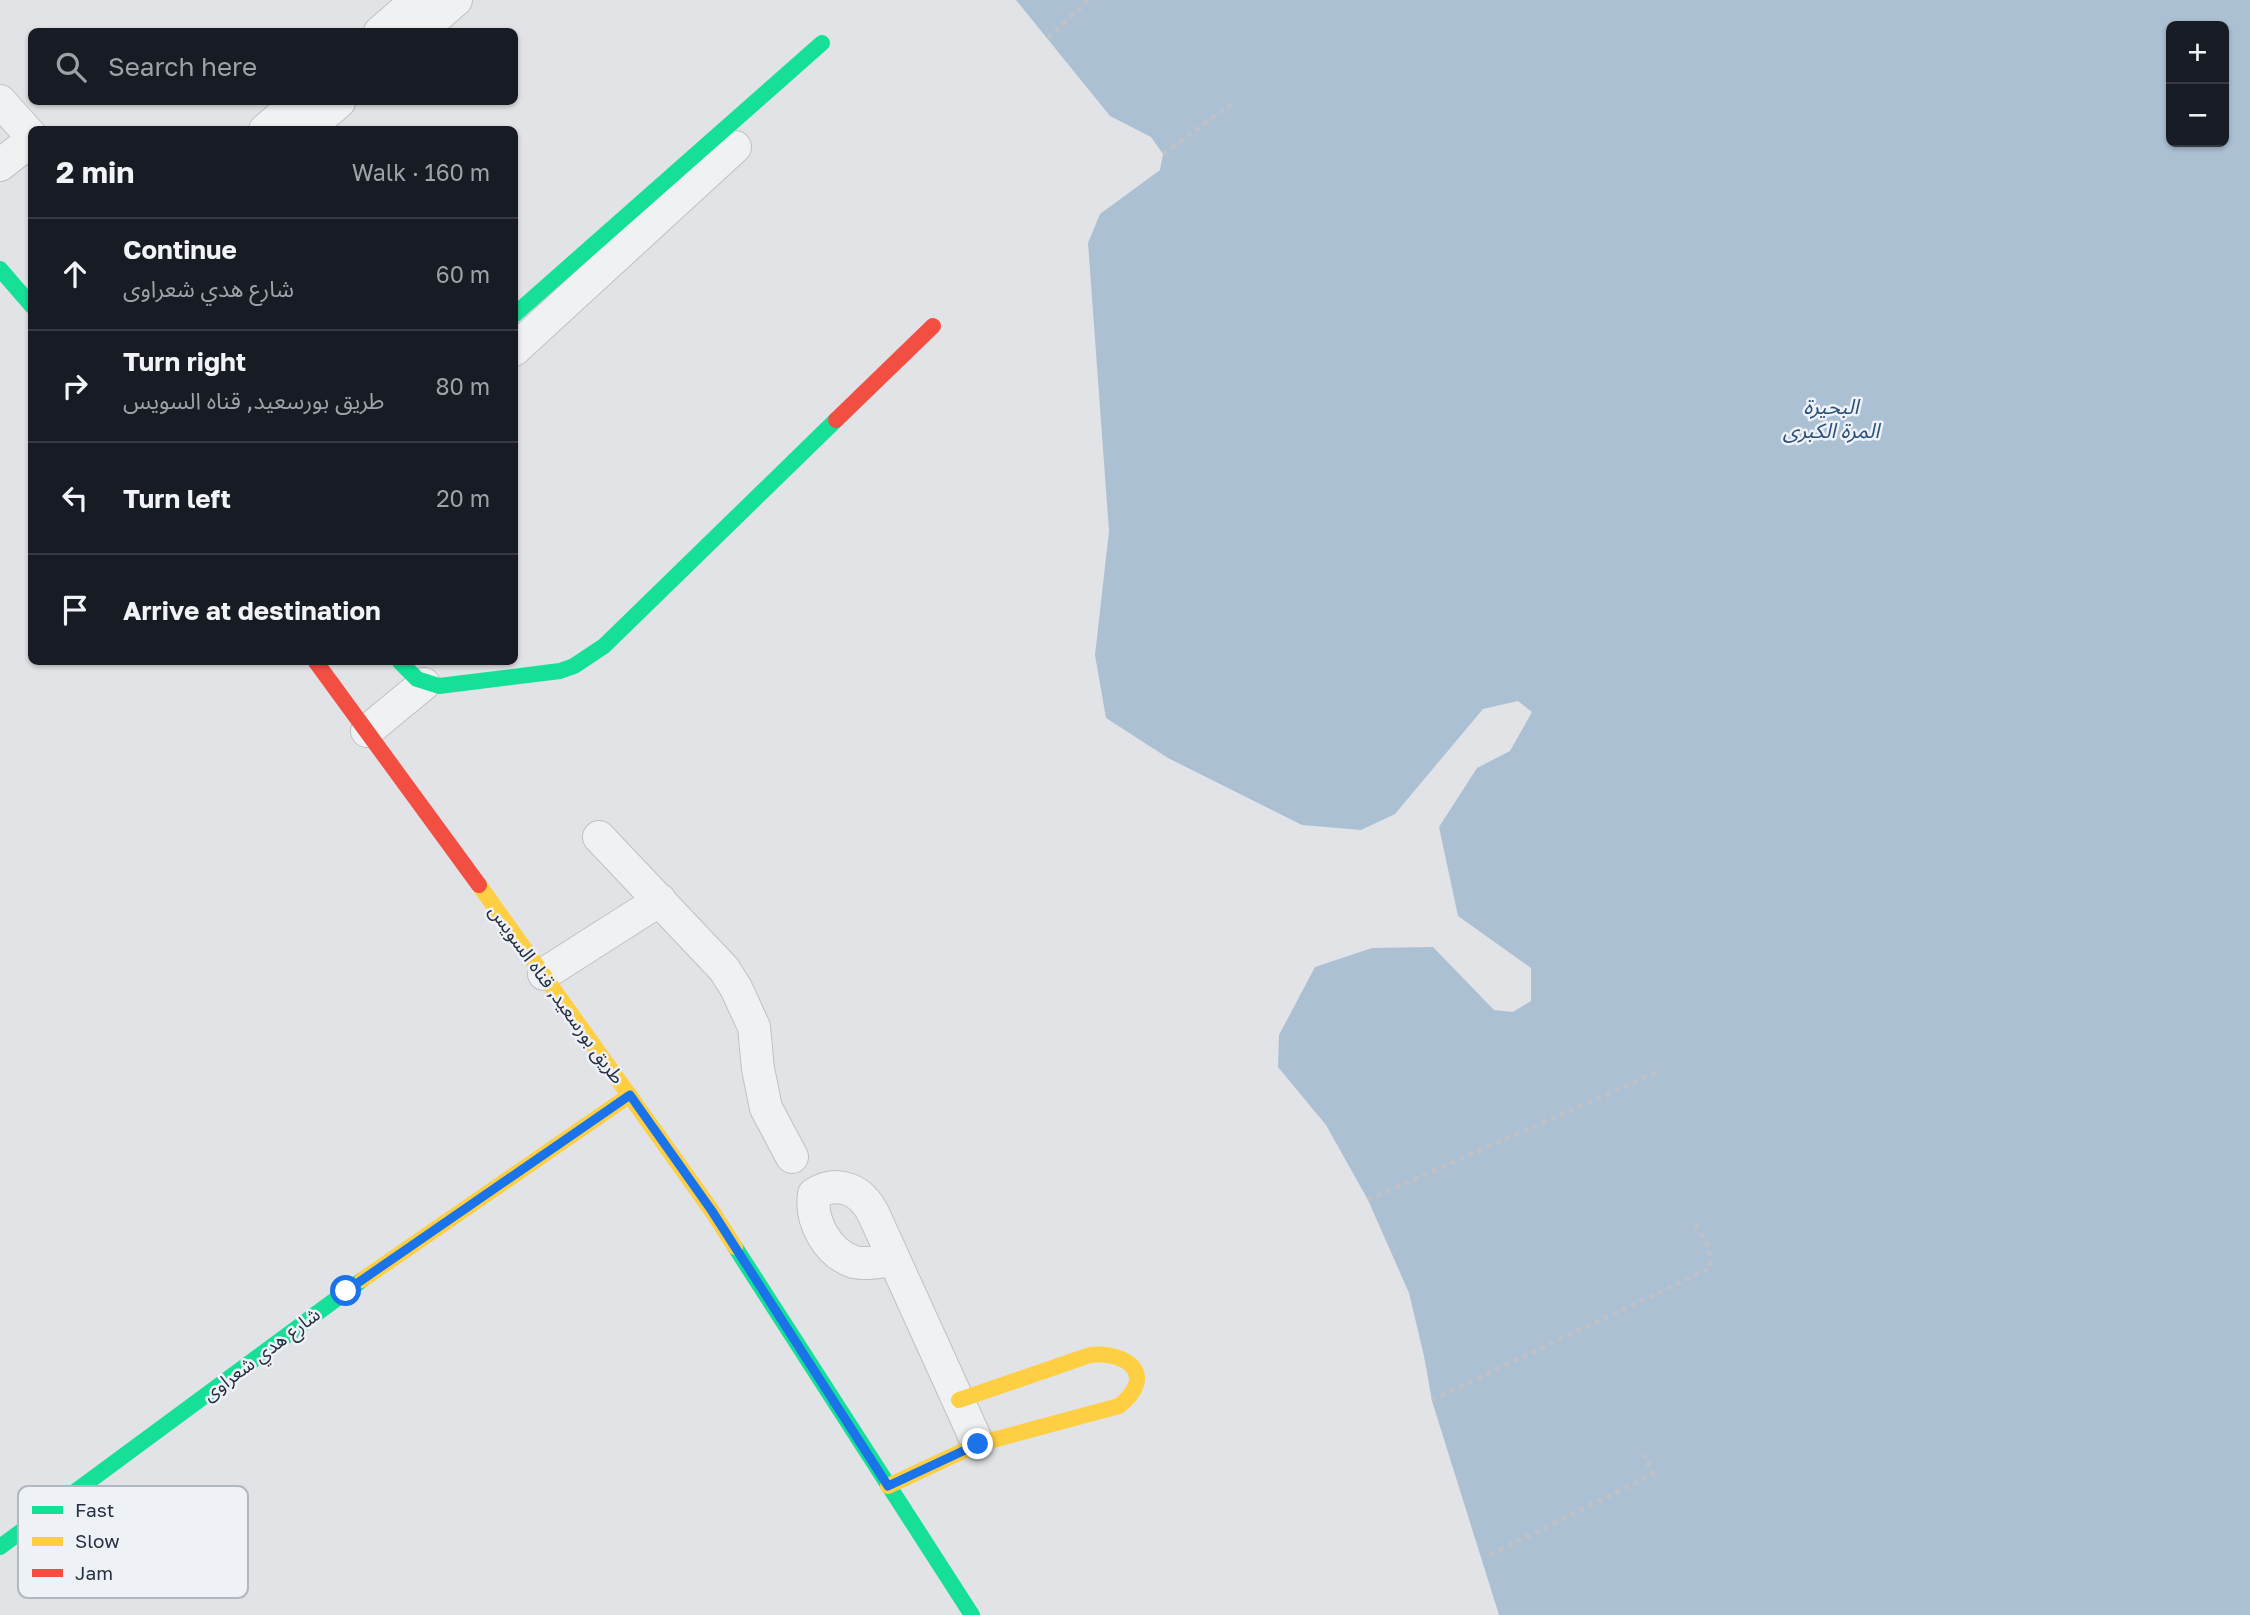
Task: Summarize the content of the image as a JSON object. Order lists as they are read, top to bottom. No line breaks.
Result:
{"streets":{"street":["طريق بورسعيد, قناه السويس","شارع هدي شعراوى"]},"crossings":[["طريق بورسعيد, قناه السويس","شارع هدي شعراوى"]],"water":["البحيرة المرة الكبرى"],"legend":["Fast","Slow","Jam"],"page":{"map_buttons":["+","−"],"search":"Search here","heading":["2 min","Walk · 160 m"],"list":[["Continue","شارع هدي شعراوى","60 m"],["Turn right","طريق بورسعيد, قناه السويس","80 m"],["Turn left","20 m"],"Arrive at destination"]}}
